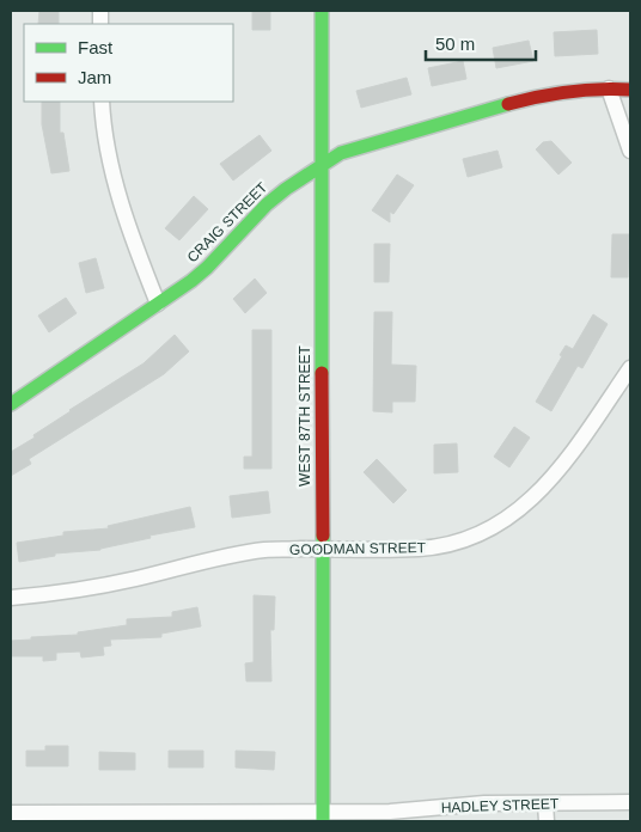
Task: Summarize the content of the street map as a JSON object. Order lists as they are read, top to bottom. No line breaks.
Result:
{"streets":{"street":["CRAIG STREET","WEST 87TH STREET","GOODMAN STREET","HADLEY STREET"]},"crossings":[["CRAIG STREET","WEST 87TH STREET"],["WEST 87TH STREET","GOODMAN STREET"],["WEST 87TH STREET","HADLEY STREET"]],"legend":["Fast","Jam"],"scale_bar":"50 m"}
